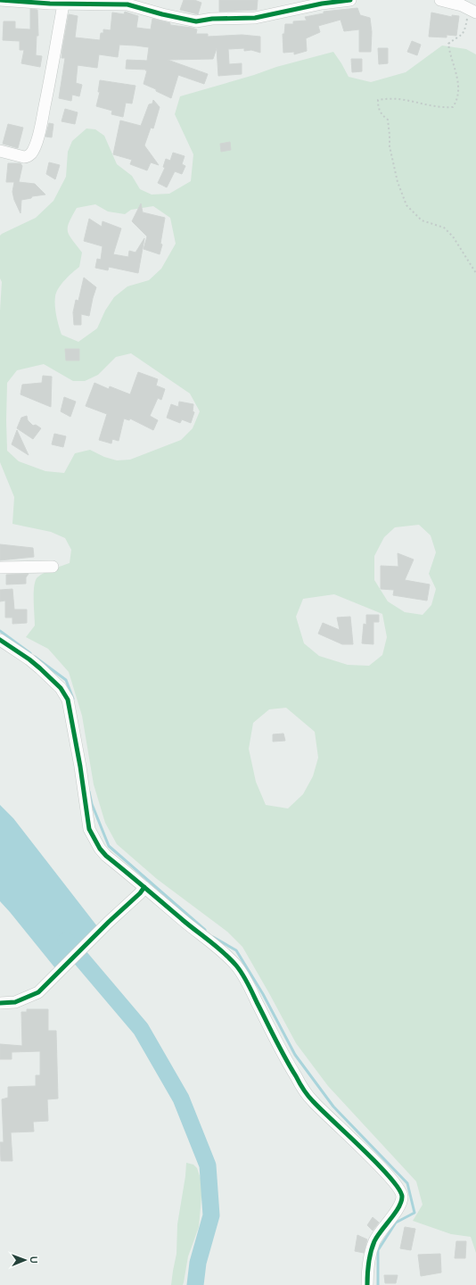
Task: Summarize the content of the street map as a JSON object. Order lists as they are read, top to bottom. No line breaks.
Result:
{"north":"right"}
